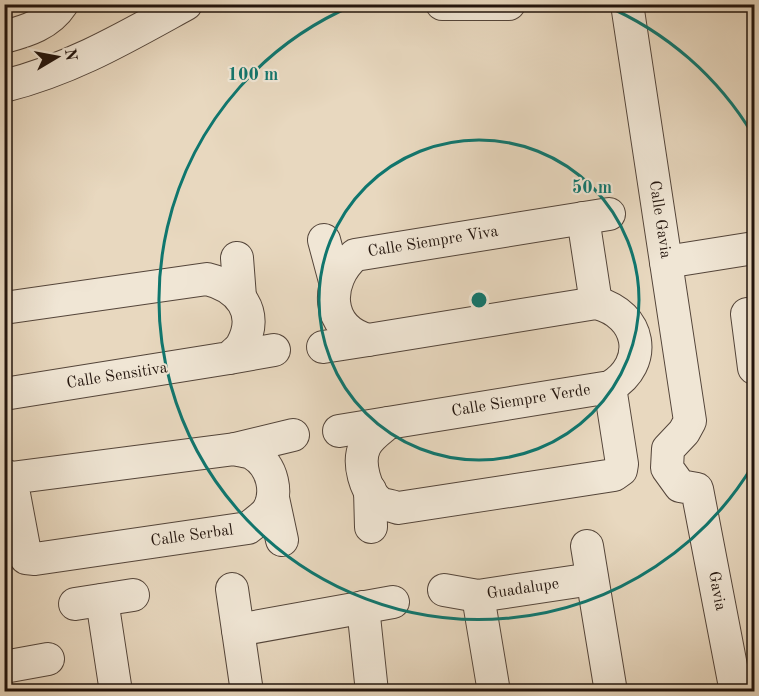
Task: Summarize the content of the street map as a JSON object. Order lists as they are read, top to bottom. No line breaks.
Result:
{"streets":{"street":["Calle Gavia","Calle Siempre Viva","Calle Sensitiva","Calle Siempre Verde","Calle Serbal","Guadalupe","Gavia"]},"crossings":[["Calle Gavia","Gavia"]],"north":"right","rings":["100 m","50 m"]}
